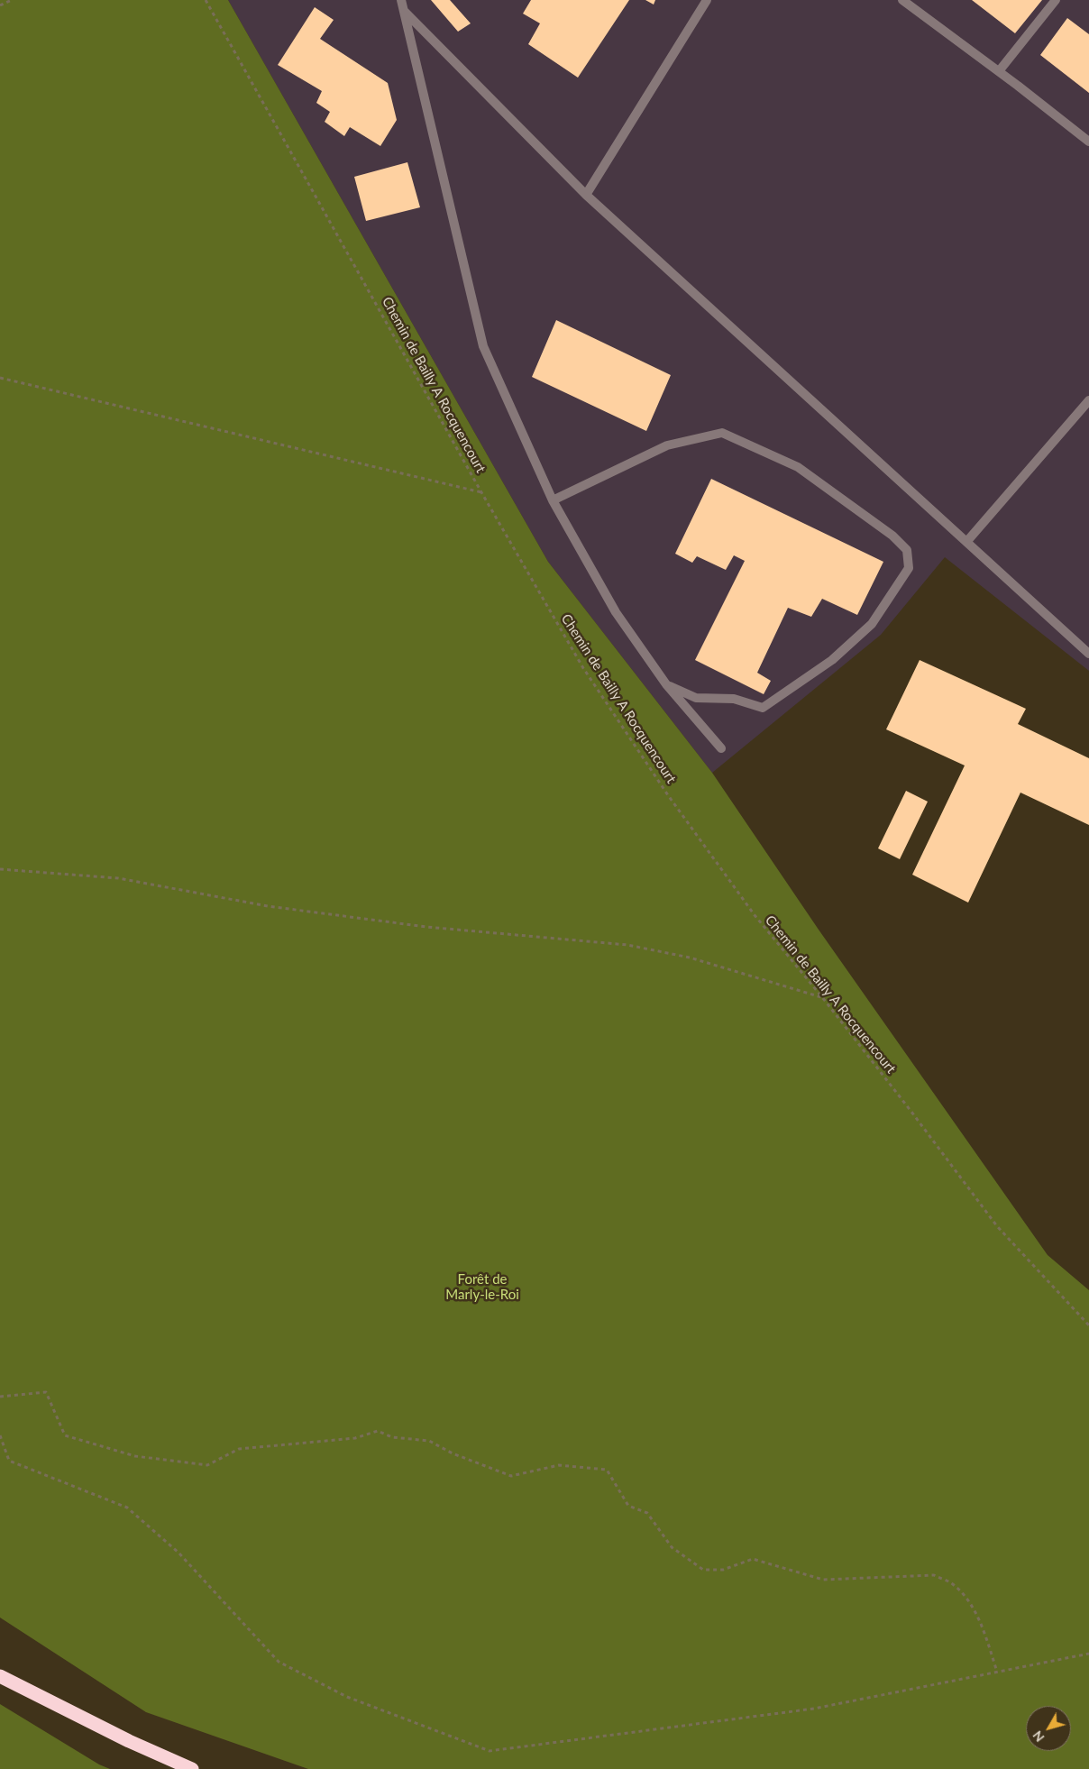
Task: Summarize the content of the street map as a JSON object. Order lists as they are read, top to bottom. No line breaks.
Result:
{"streets":{"path":["Chemin de Bailly A Rocquencourt"]},"parks":["Forêt de Marly-le-Roi"],"north":"bottom left"}
